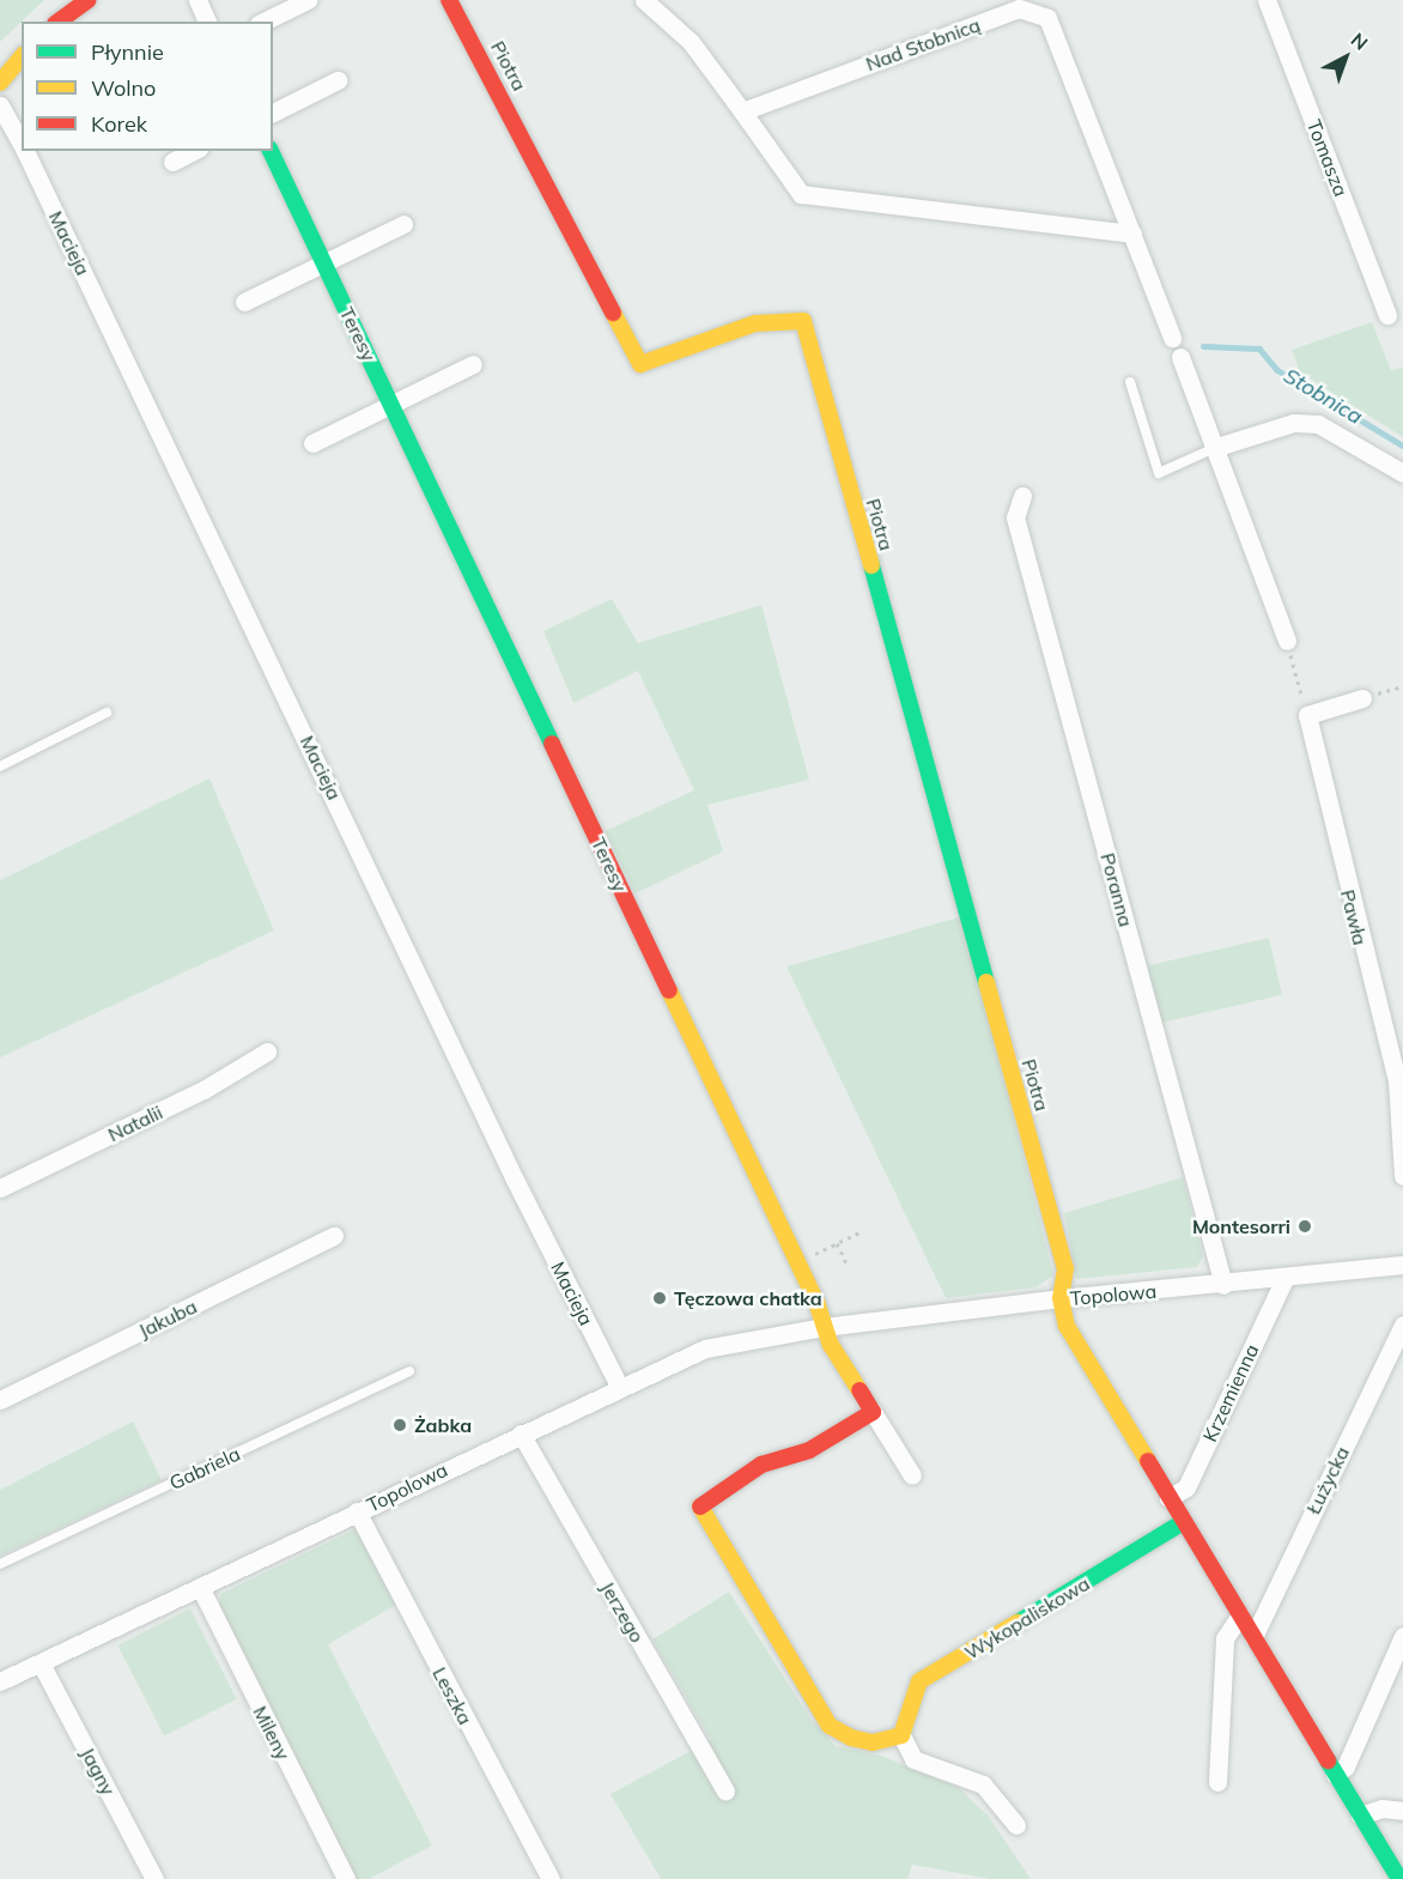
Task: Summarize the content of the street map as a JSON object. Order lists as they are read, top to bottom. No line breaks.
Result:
{"streets":{"street":["Nad Stobnicą","Piotra","Tomasza","Macieja","Teresy","Poranna","Pawła","Natalii","Topolowa","Jakuba","Krzemienna","Łużycka","Jerzego","Wykopaliskowa","Leszka","Mileny","Jagny"],"lane":["Gabriela"]},"crossings":[["Piotra","Topolowa"],["Macieja","Topolowa"],["Teresy","Topolowa"],["Poranna","Topolowa"],["Topolowa","Krzemienna"],["Topolowa","Jerzego"],["Topolowa","Leszka"],["Topolowa","Mileny"],["Topolowa","Jagny"]],"water":["Stobnica"],"places":["Montesorri","Tęczowa chatka","Żabka"],"legend":["Płynnie","Wolno","Korek"],"north":"top right"}
